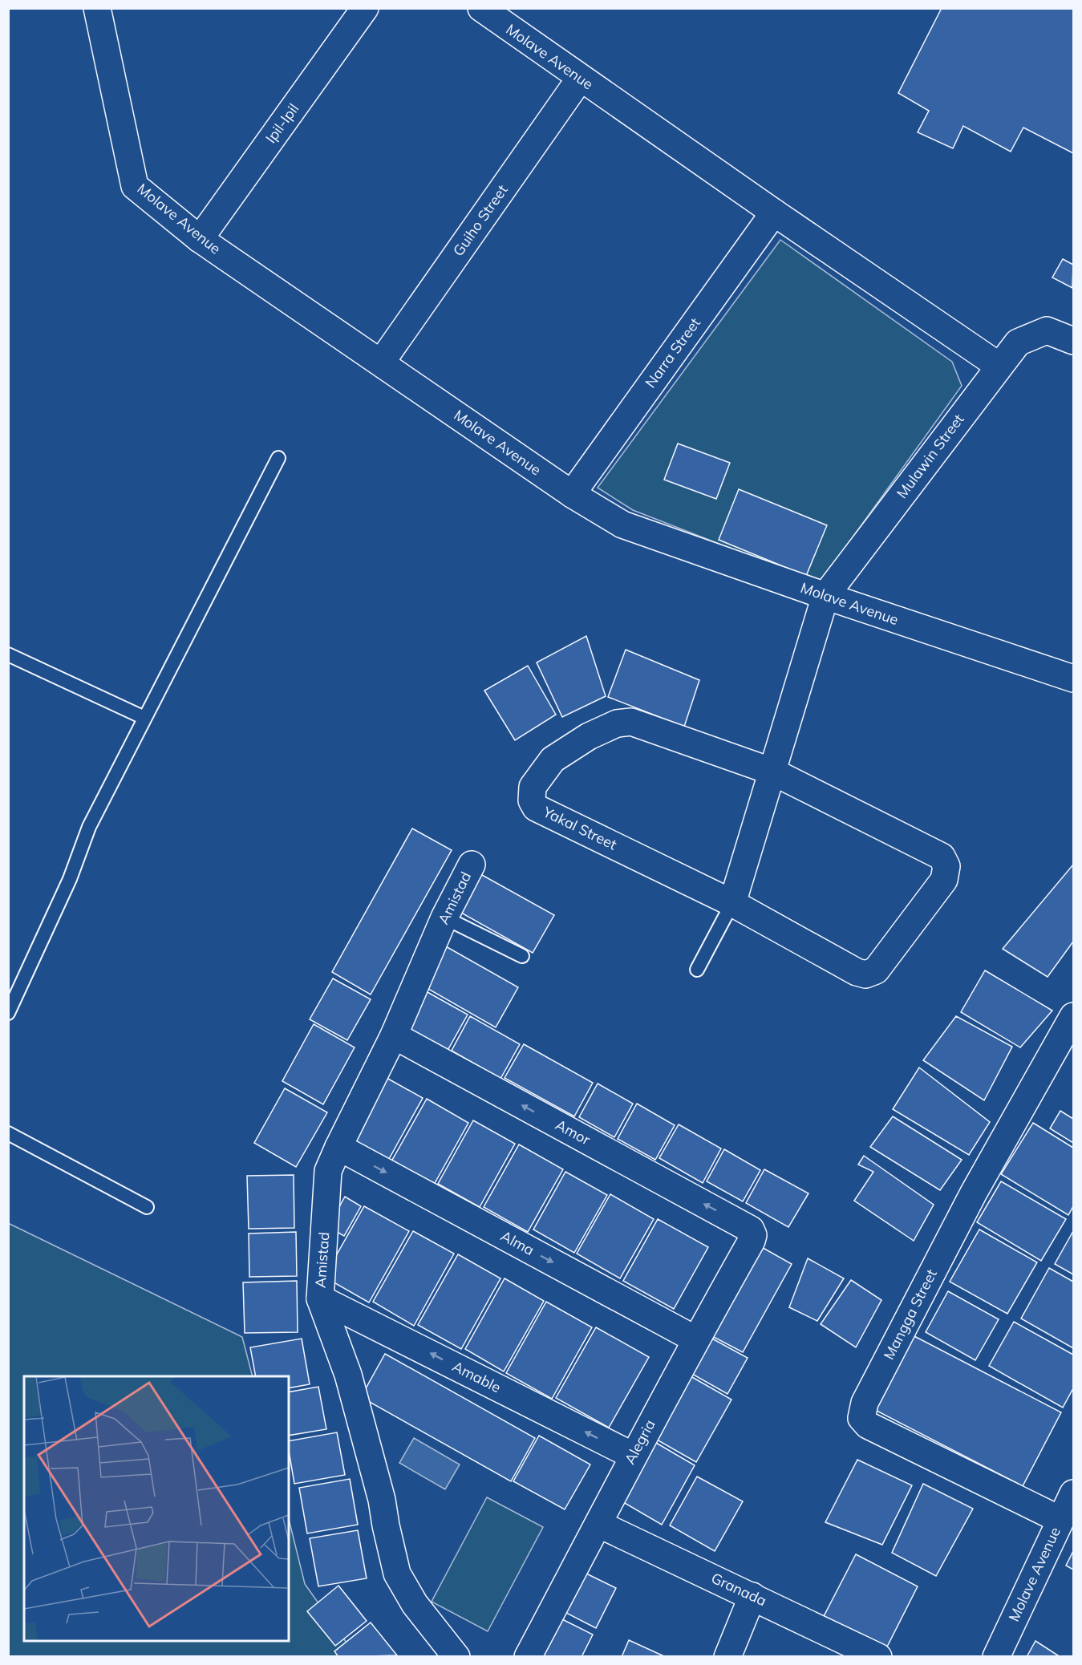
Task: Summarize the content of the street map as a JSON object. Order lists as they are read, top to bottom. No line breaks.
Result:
{"streets":{"street":["Molave Avenue","Ipil-Ipil","Guiho Street","Narra Street","Mulawin Street","Yakal Street","Amistad","Amor","Alma","Mangga Street","Amable","Alegria","Granada"]},"crossings":[["Molave Avenue","Ipil-Ipil"],["Molave Avenue","Guiho Street"],["Molave Avenue","Narra Street"],["Molave Avenue","Mulawin Street"],["Molave Avenue","Mangga Street"],["Amistad","Amor"],["Amistad","Alma"],["Amistad","Amable"],["Amor","Alegria"],["Alma","Alegria"],["Amable","Alegria"],["Alegria","Granada"]],"one_way":["Amor","Alma","Amable"]}
